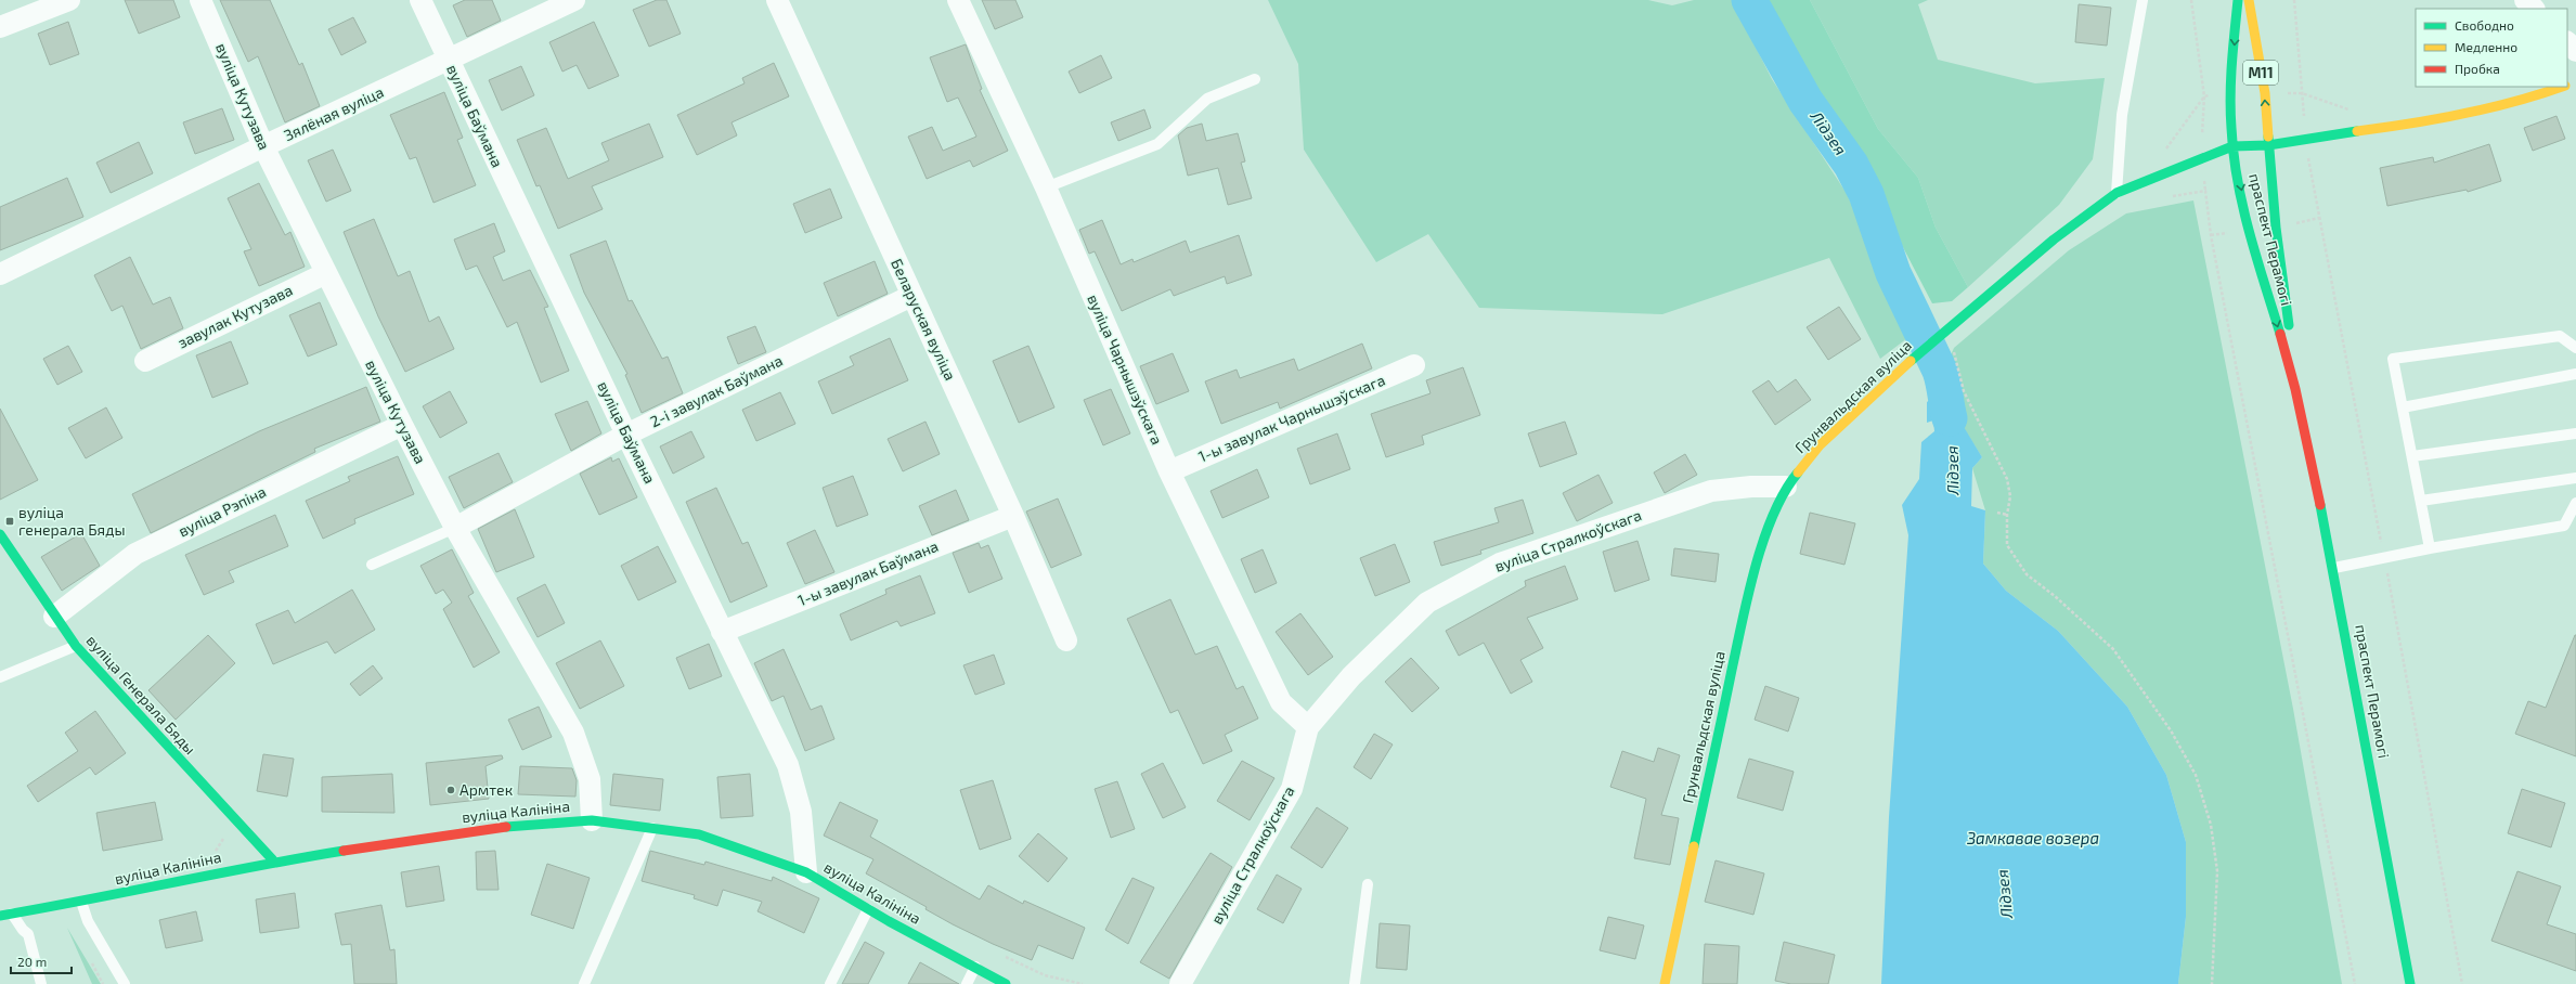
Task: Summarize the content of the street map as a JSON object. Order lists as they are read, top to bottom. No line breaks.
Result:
{"streets":{"main road":["М11","праспект Перамогі","Грунвальдская вуліца","вуліца Генерала Бяды","вуліца Калініна"],"street":["вуліца Кутузава","Зялёная вуліца","вуліца Баўмана","завулак Кутузава","Беларуская вуліца","вуліца Чарнышэўскага","2-і завулак Баўмана","1-ы завулак Чарнышэўскага","вуліца Рэпіна","вуліца Стралкоўскага","1-ы завулак Баўмана"]},"crossings":[["вуліца Кутузава","Зялёная вуліца"],["вуліца Кутузава","завулак Кутузава"],["вуліца Кутузава","2-і завулак Баўмана"],["вуліца Кутузава","вуліца Рэпіна"],["вуліца Кутузава","вуліца Калініна"],["Зялёная вуліца","вуліца Баўмана"],["вуліца Баўмана","2-і завулак Баўмана"],["вуліца Баўмана","1-ы завулак Баўмана"],["вуліца Баўмана","вуліца Калініна"],["праспект Перамогі","Грунвальдская вуліца"],["Беларуская вуліца","2-і завулак Баўмана"],["Беларуская вуліца","1-ы завулак Баўмана"],["вуліца Чарнышэўскага","1-ы завулак Чарнышэўскага"],["вуліца Чарнышэўскага","вуліца Стралкоўскага"],["Грунвальдская вуліца","вуліца Стралкоўскага"],["вуліца Рэпіна","вуліца Генерала Бяды"],["вуліца Генерала Бяды","вуліца Калініна"]],"water":["Лідзея","Замкавае возера"],"places":{"transit":["вуліца генерала Бяды"],"other":["Армтек"]},"legend":["Свободно","Медленно","Пробка"],"scale_bar":"20 m"}
